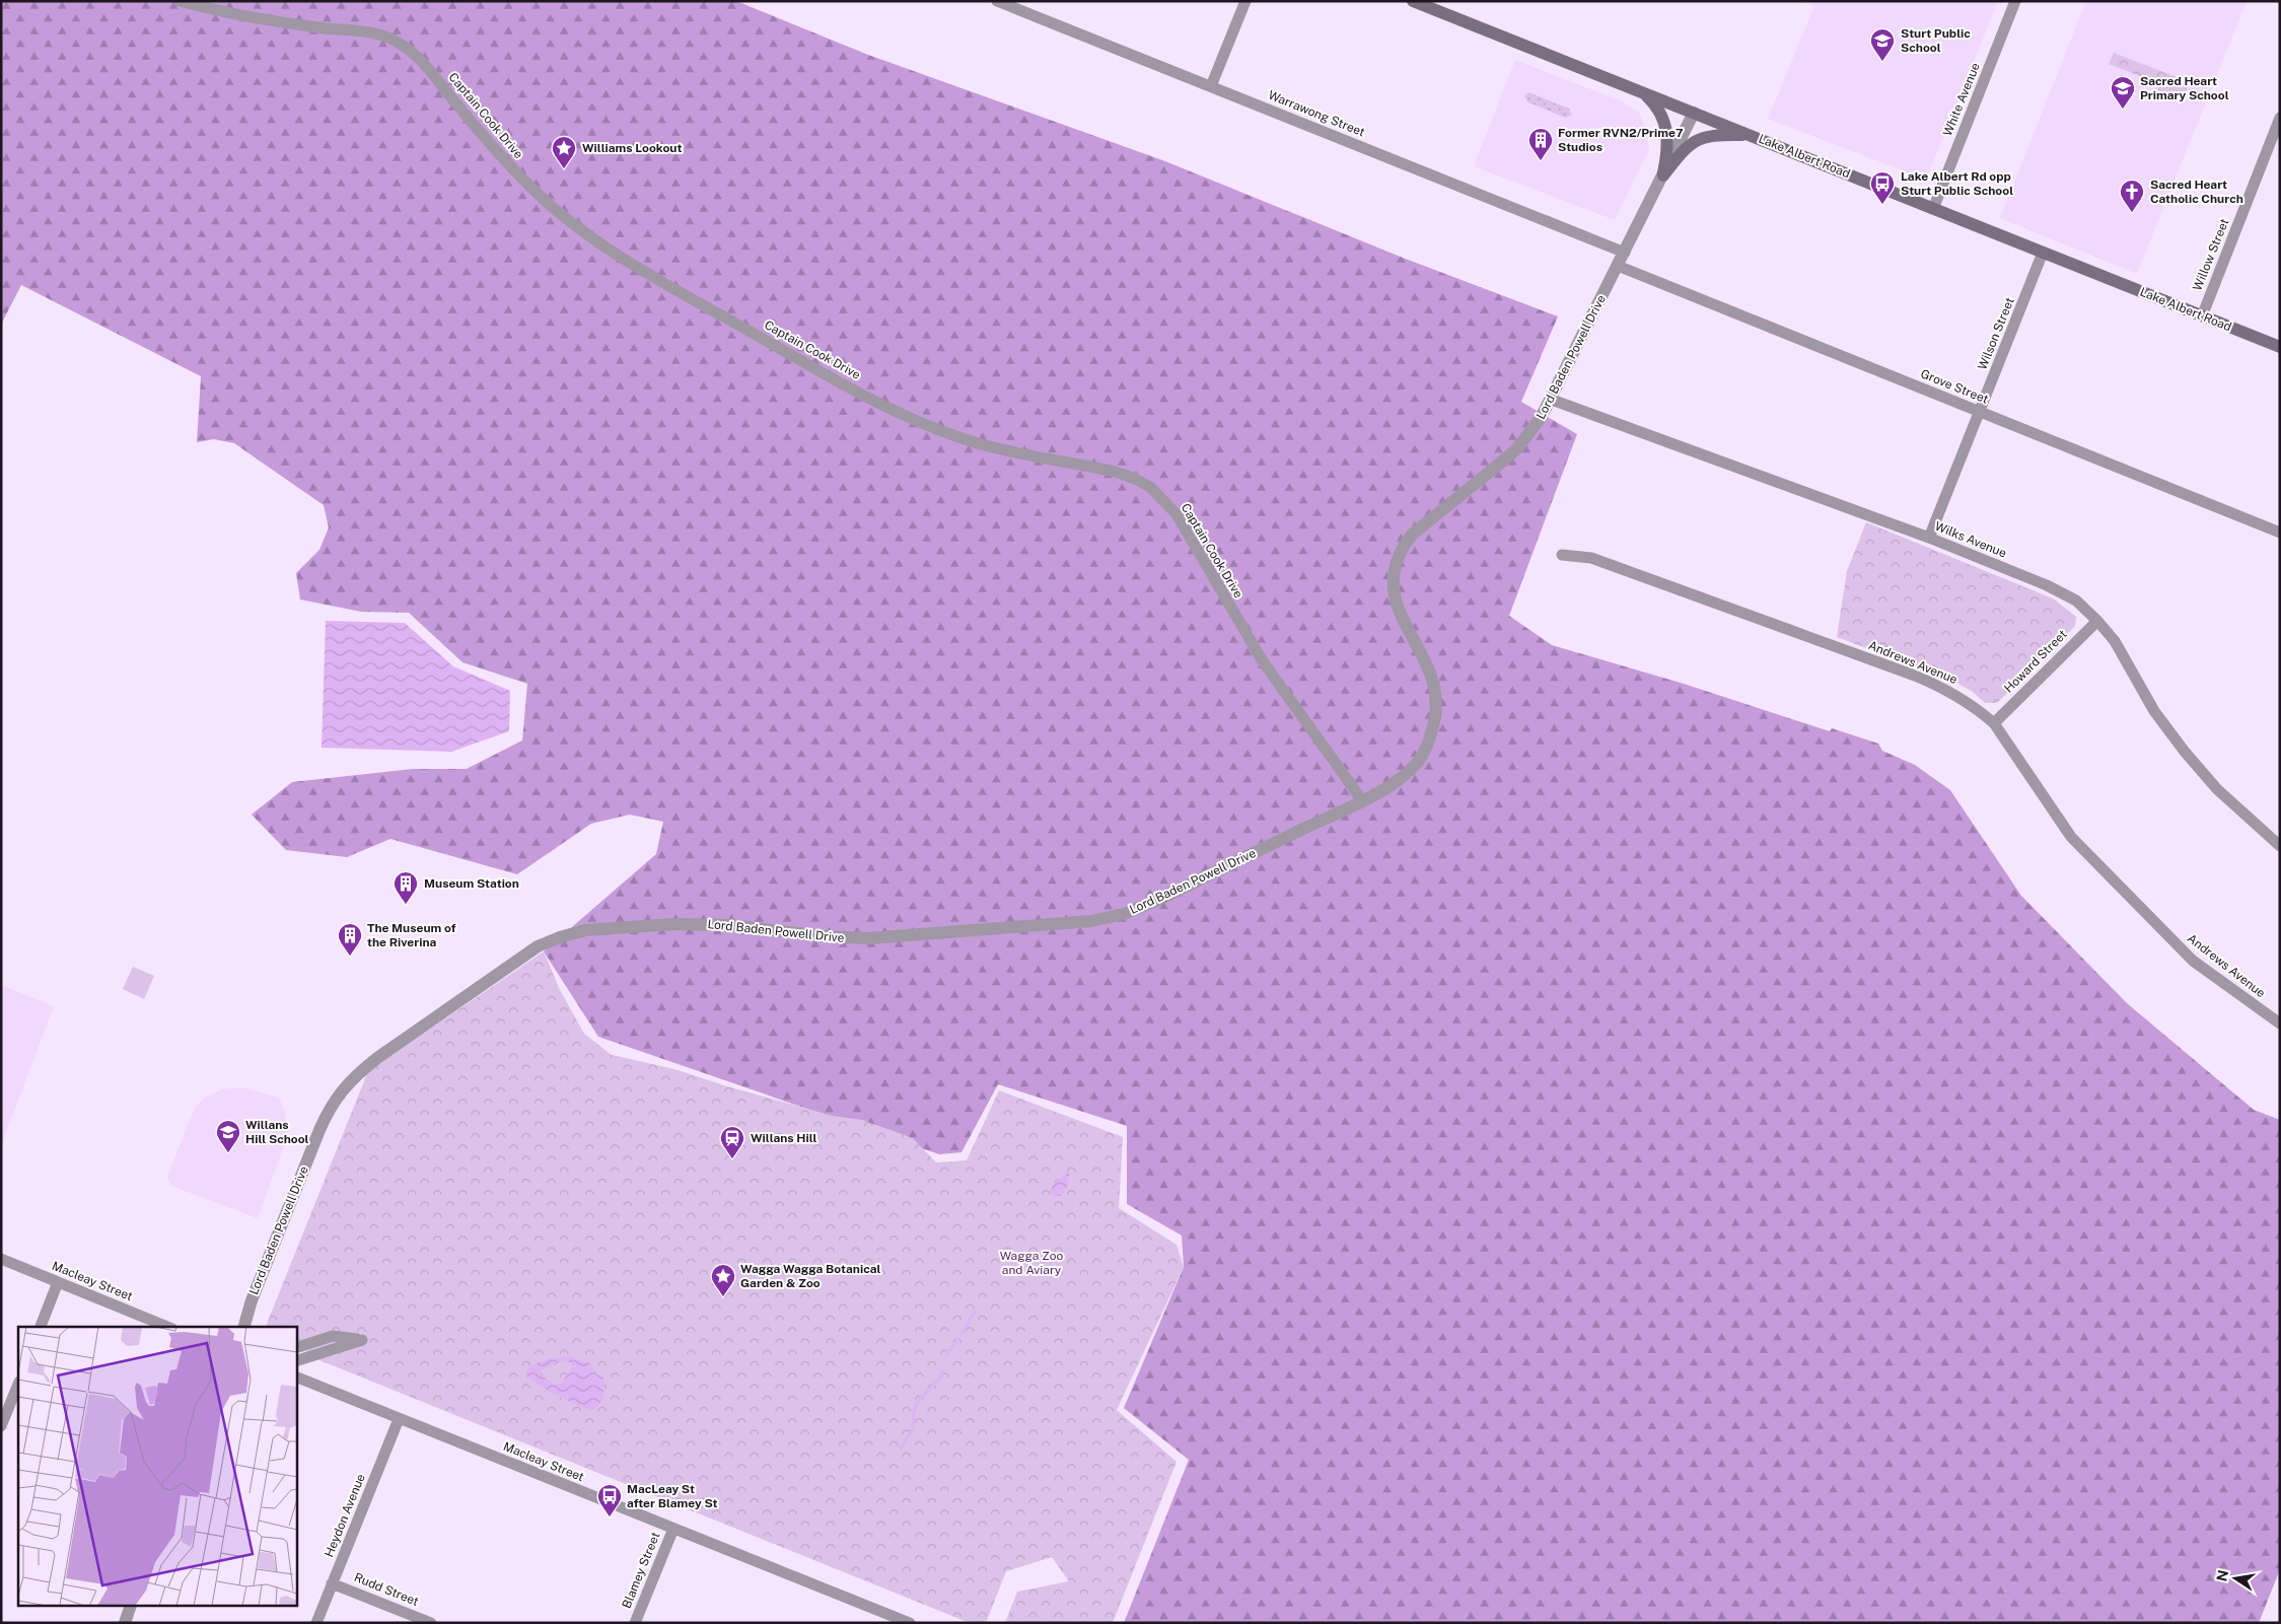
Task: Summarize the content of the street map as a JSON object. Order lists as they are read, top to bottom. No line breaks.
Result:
{"streets":{"main road":["Lake Albert Road"],"street":["White Avenue","Warrawong Street","Captain Cook Drive","Willow Street","Wilson Street","Lord Baden Powell Drive","Grove Street","Wilks Avenue","Howard Street","Andrews Avenue","Macleay Street","Heydon Avenue","Blamey Street","Rudd Street"]},"crossings":[["White Avenue","Lake Albert Road"],["Warrawong Street","Lord Baden Powell Drive"],["Captain Cook Drive","Lord Baden Powell Drive"],["Lake Albert Road","Willow Street"],["Lake Albert Road","Wilson Street"],["Lake Albert Road","Lord Baden Powell Drive"],["Wilson Street","Grove Street"],["Wilson Street","Wilks Avenue"],["Lord Baden Powell Drive","Grove Street"],["Lord Baden Powell Drive","Wilks Avenue"],["Wilks Avenue","Howard Street"],["Howard Street","Andrews Avenue"],["Macleay Street","Heydon Avenue"],["Macleay Street","Blamey Street"],["Heydon Avenue","Rudd Street"]],"parks":["Wagga Zoo and Aviary"],"places":{"school or university":["Sturt Public School","Sacred Heart Primary School","Willans Hill School"],"building":["Former RVN2/Prime7 Studios","Museum Station","The Museum of the Riverina"],"place":["Williams Lookout","Wagga Wagga Botanical Garden & Zoo"],"bus stop":["Lake Albert Rd opp Sturt Public School","MacLeay St after Blamey St"],"church":["Sacred Heart Catholic Church"],"station":["Willans Hill"]},"north":"left"}
